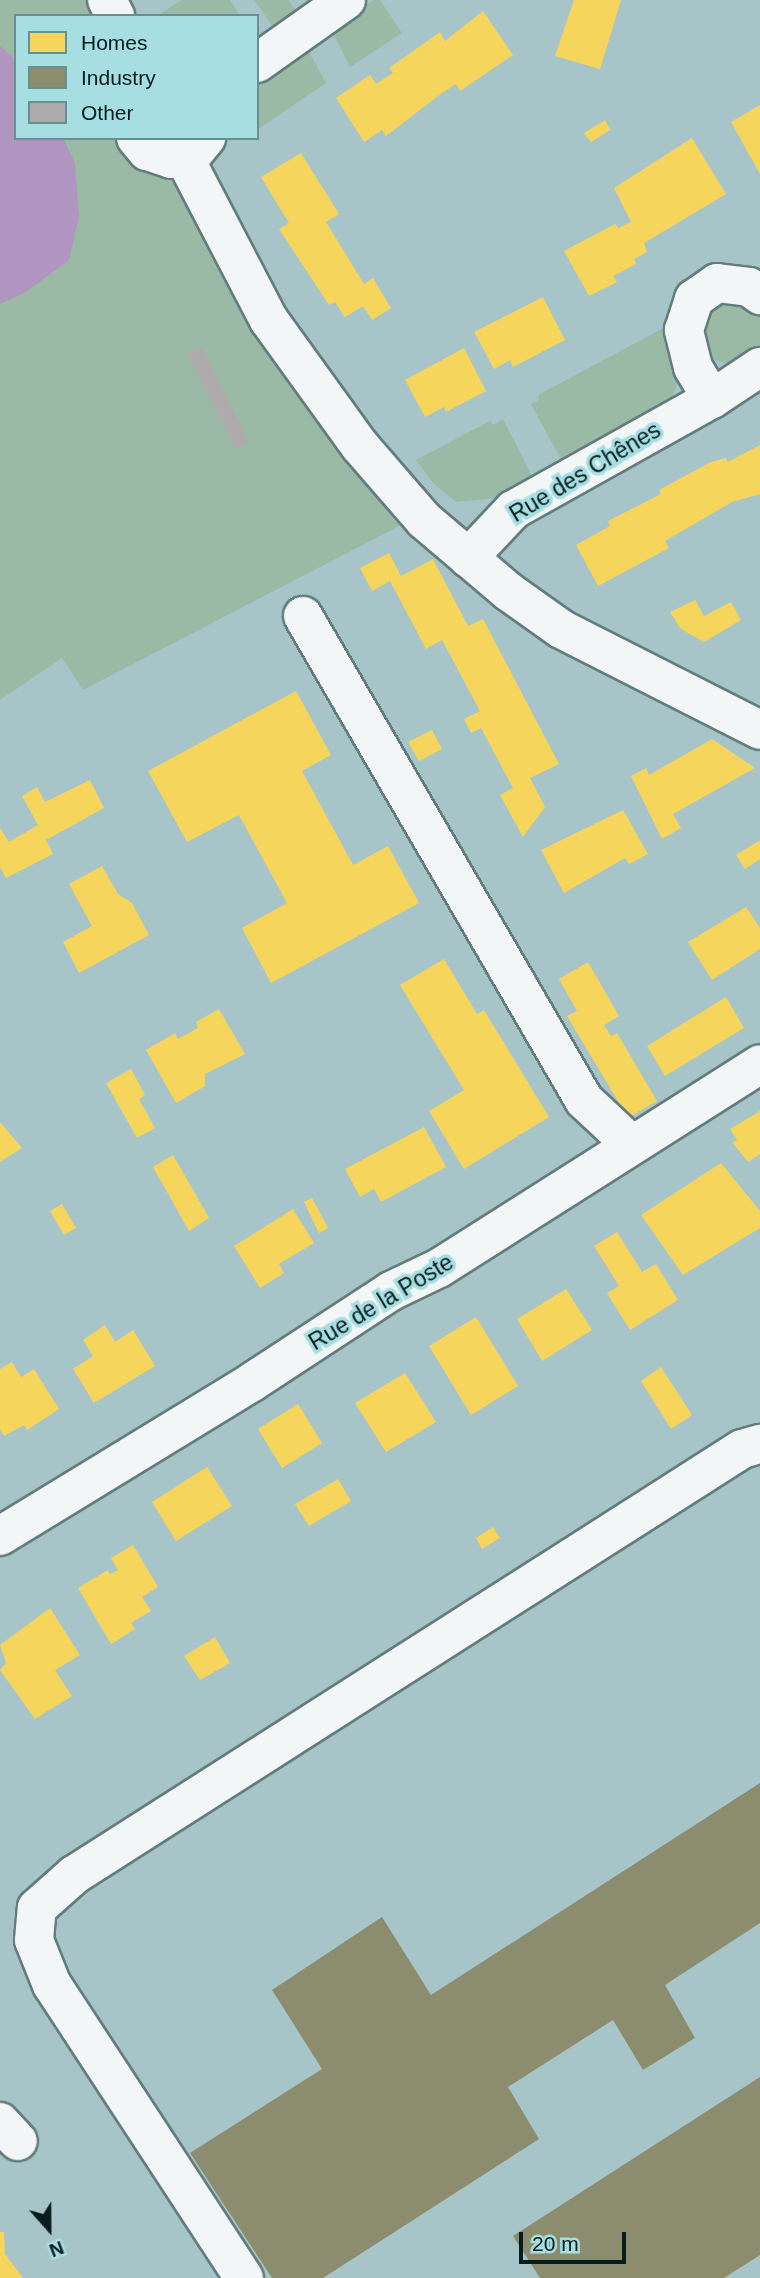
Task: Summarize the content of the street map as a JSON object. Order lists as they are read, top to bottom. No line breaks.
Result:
{"streets":{"street":["Rue des Chênes","Rue de la Poste"]},"legend":["Homes","Industry","Other"],"scale_bar":"20 m","north":"bottom"}
